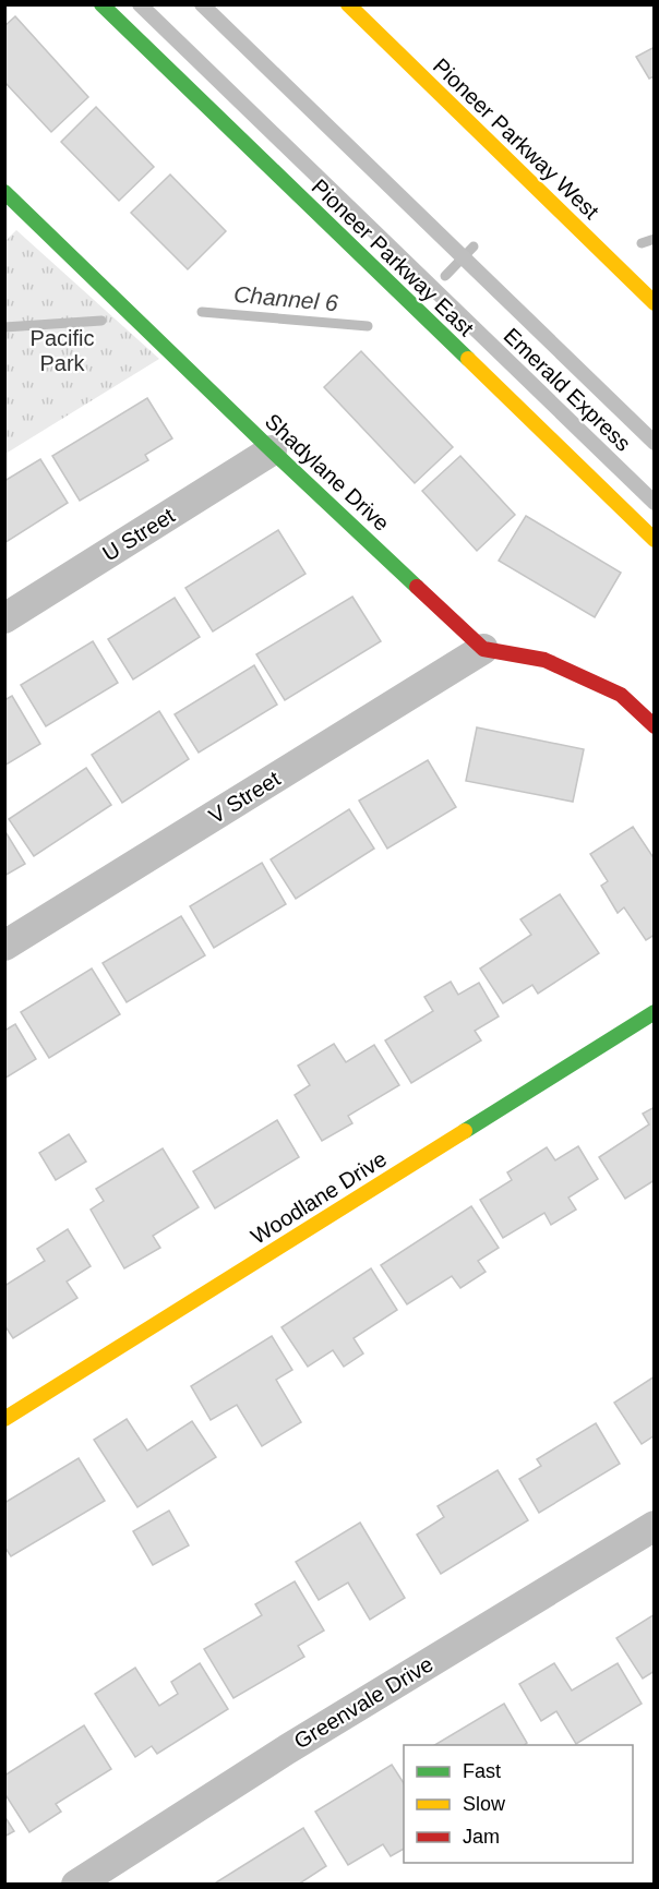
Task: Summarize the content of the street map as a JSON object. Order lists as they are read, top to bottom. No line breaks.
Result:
{"streets":{"street":["Pioneer Parkway West","Pioneer Parkway East","Shadylane Drive","U Street","V Street","Woodlane Drive","Greenvale Drive"],"lane":["Emerald Express"]},"crossings":[["Shadylane Drive","U Street"],["Shadylane Drive","V Street"]],"water":["Channel 6"],"parks":["Pacific Park"],"legend":["Fast","Slow","Jam"]}
